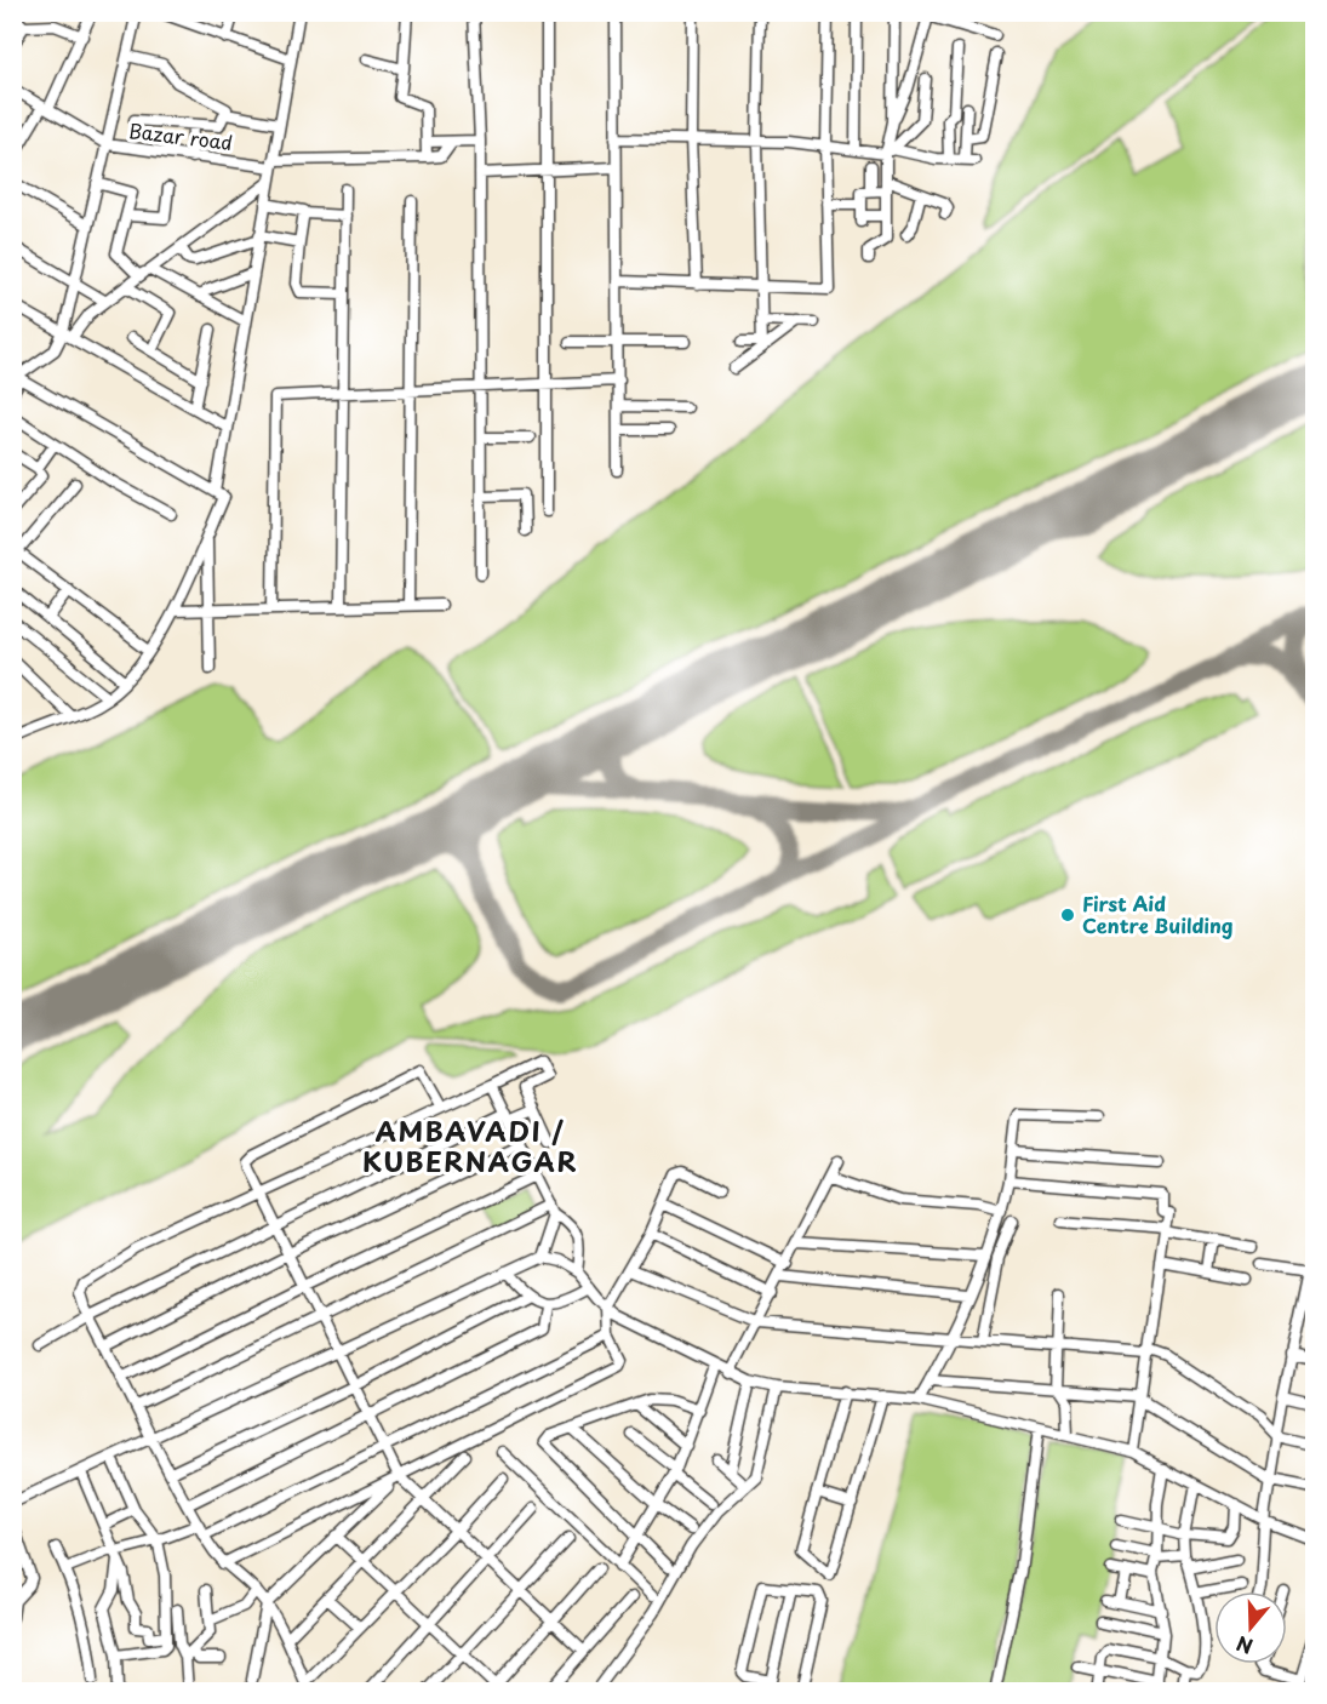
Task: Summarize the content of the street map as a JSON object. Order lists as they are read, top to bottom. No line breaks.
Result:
{"streets":{"street":["Bazar road"]},"districts":["AMBAVADI / KUBERNAGAR"],"places":["First Aid Centre Building"],"north":"bottom"}
